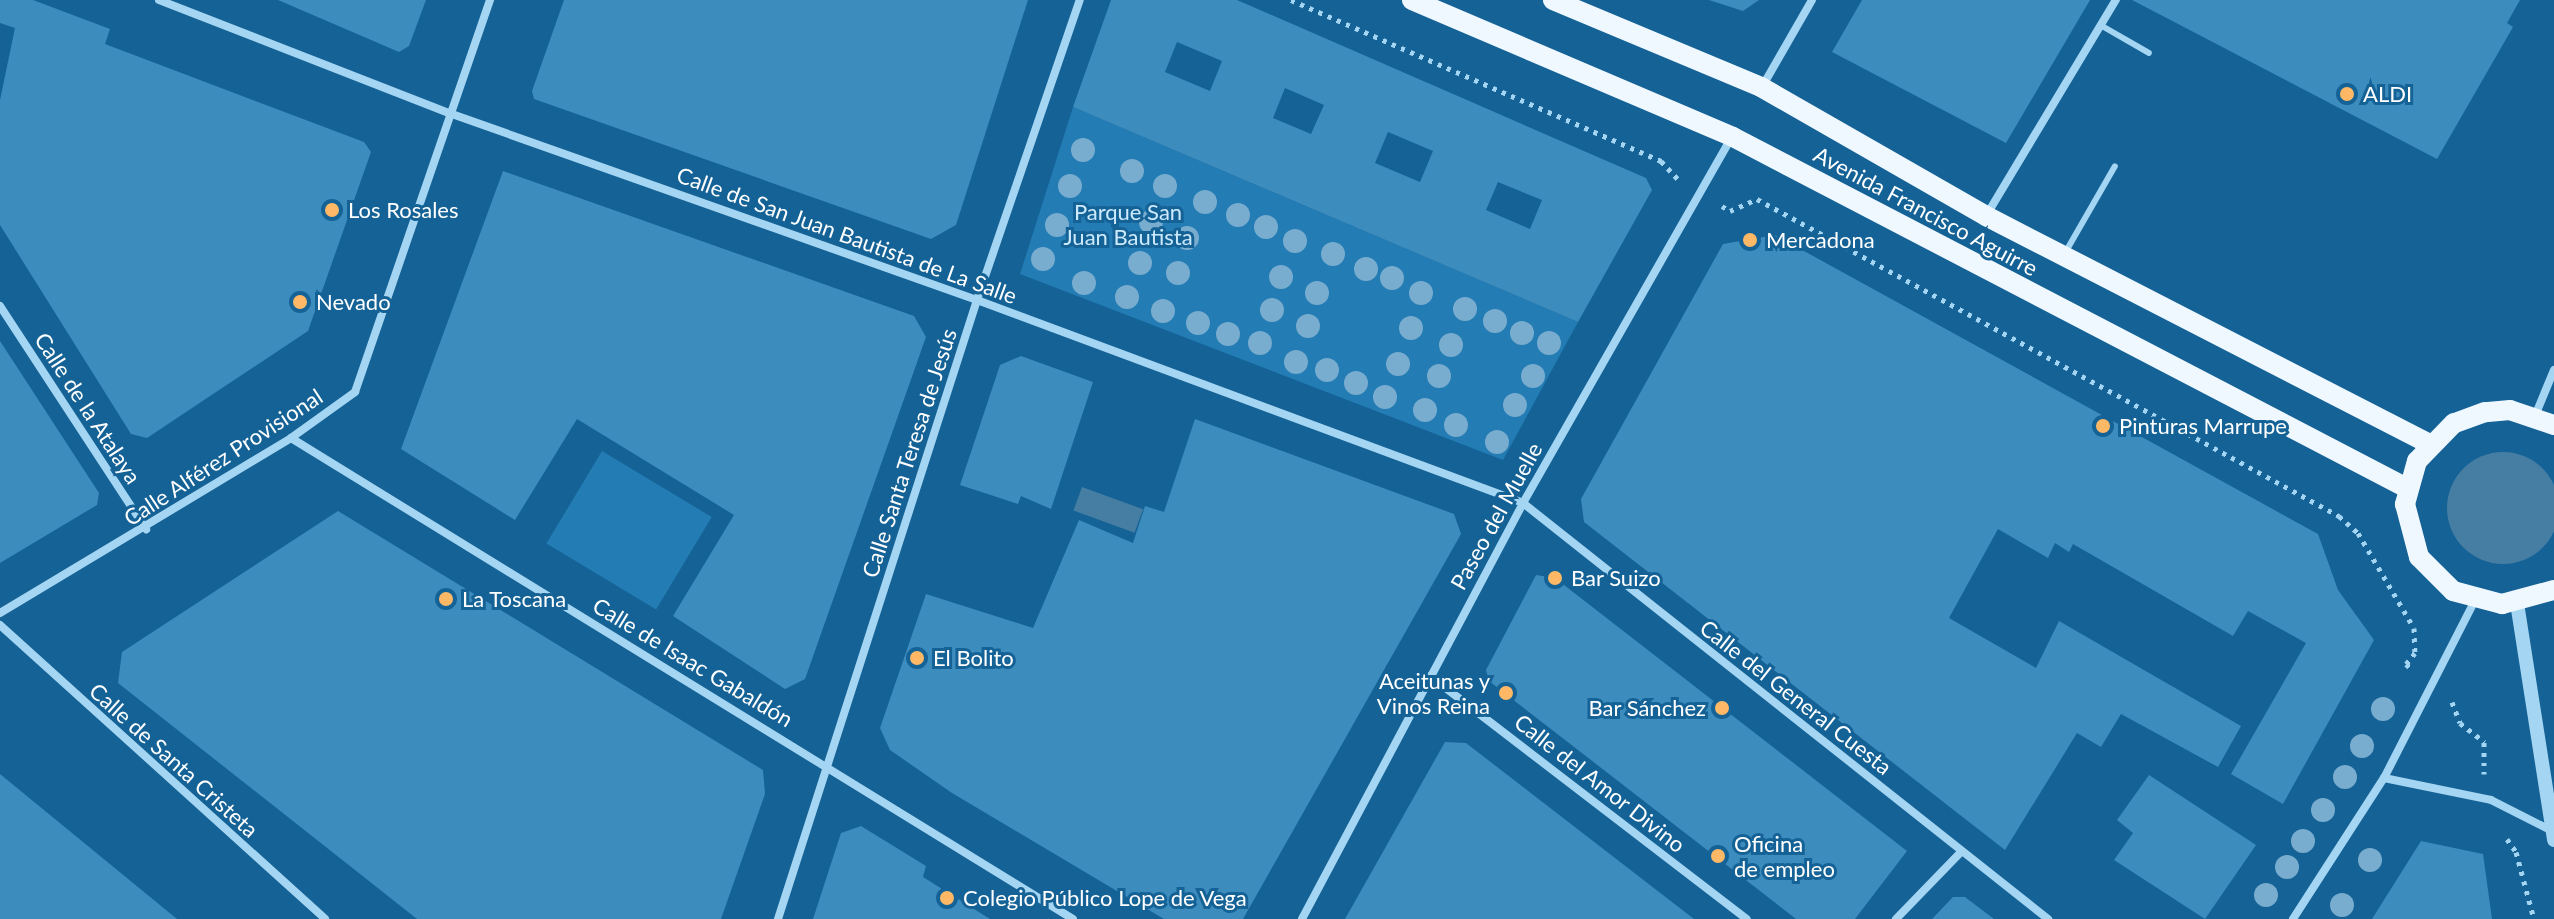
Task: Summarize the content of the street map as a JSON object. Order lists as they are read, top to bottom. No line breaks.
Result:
{"streets":{"main road":["Avenida Francisco Aguirre"],"street":["Calle de San Juan Bautista de La Salle","Calle de la Atalaya","Calle Santa Teresa de Jesús","Calle Alférez Provisional","Paseo del Muelle","Calle de Isaac Gabaldón","Calle del General Cuesta","Calle de Santa Cristeta","Calle del Amor Divino"]},"crossings":[["Avenida Francisco Aguirre","Paseo del Muelle"],["Calle de San Juan Bautista de La Salle","Calle Santa Teresa de Jesús"],["Calle de San Juan Bautista de La Salle","Calle Alférez Provisional"],["Calle de San Juan Bautista de La Salle","Paseo del Muelle"],["Calle de San Juan Bautista de La Salle","Calle del General Cuesta"],["Calle de la Atalaya","Calle Alférez Provisional"],["Calle Santa Teresa de Jesús","Calle de Isaac Gabaldón"],["Calle Alférez Provisional","Calle de Isaac Gabaldón"],["Paseo del Muelle","Calle del General Cuesta"],["Paseo del Muelle","Calle del Amor Divino"]],"parks":["Parque San Juan Bautista"],"places":["ALDI","Los Rosales","Mercadona","Nevado","Pinturas Marrupe","Bar Suizo","La Toscana","El Bolito","Aceitunas y Vinos Reina","Bar Sánchez","Oficina de empleo","Colegio Público Lope de Vega"]}
